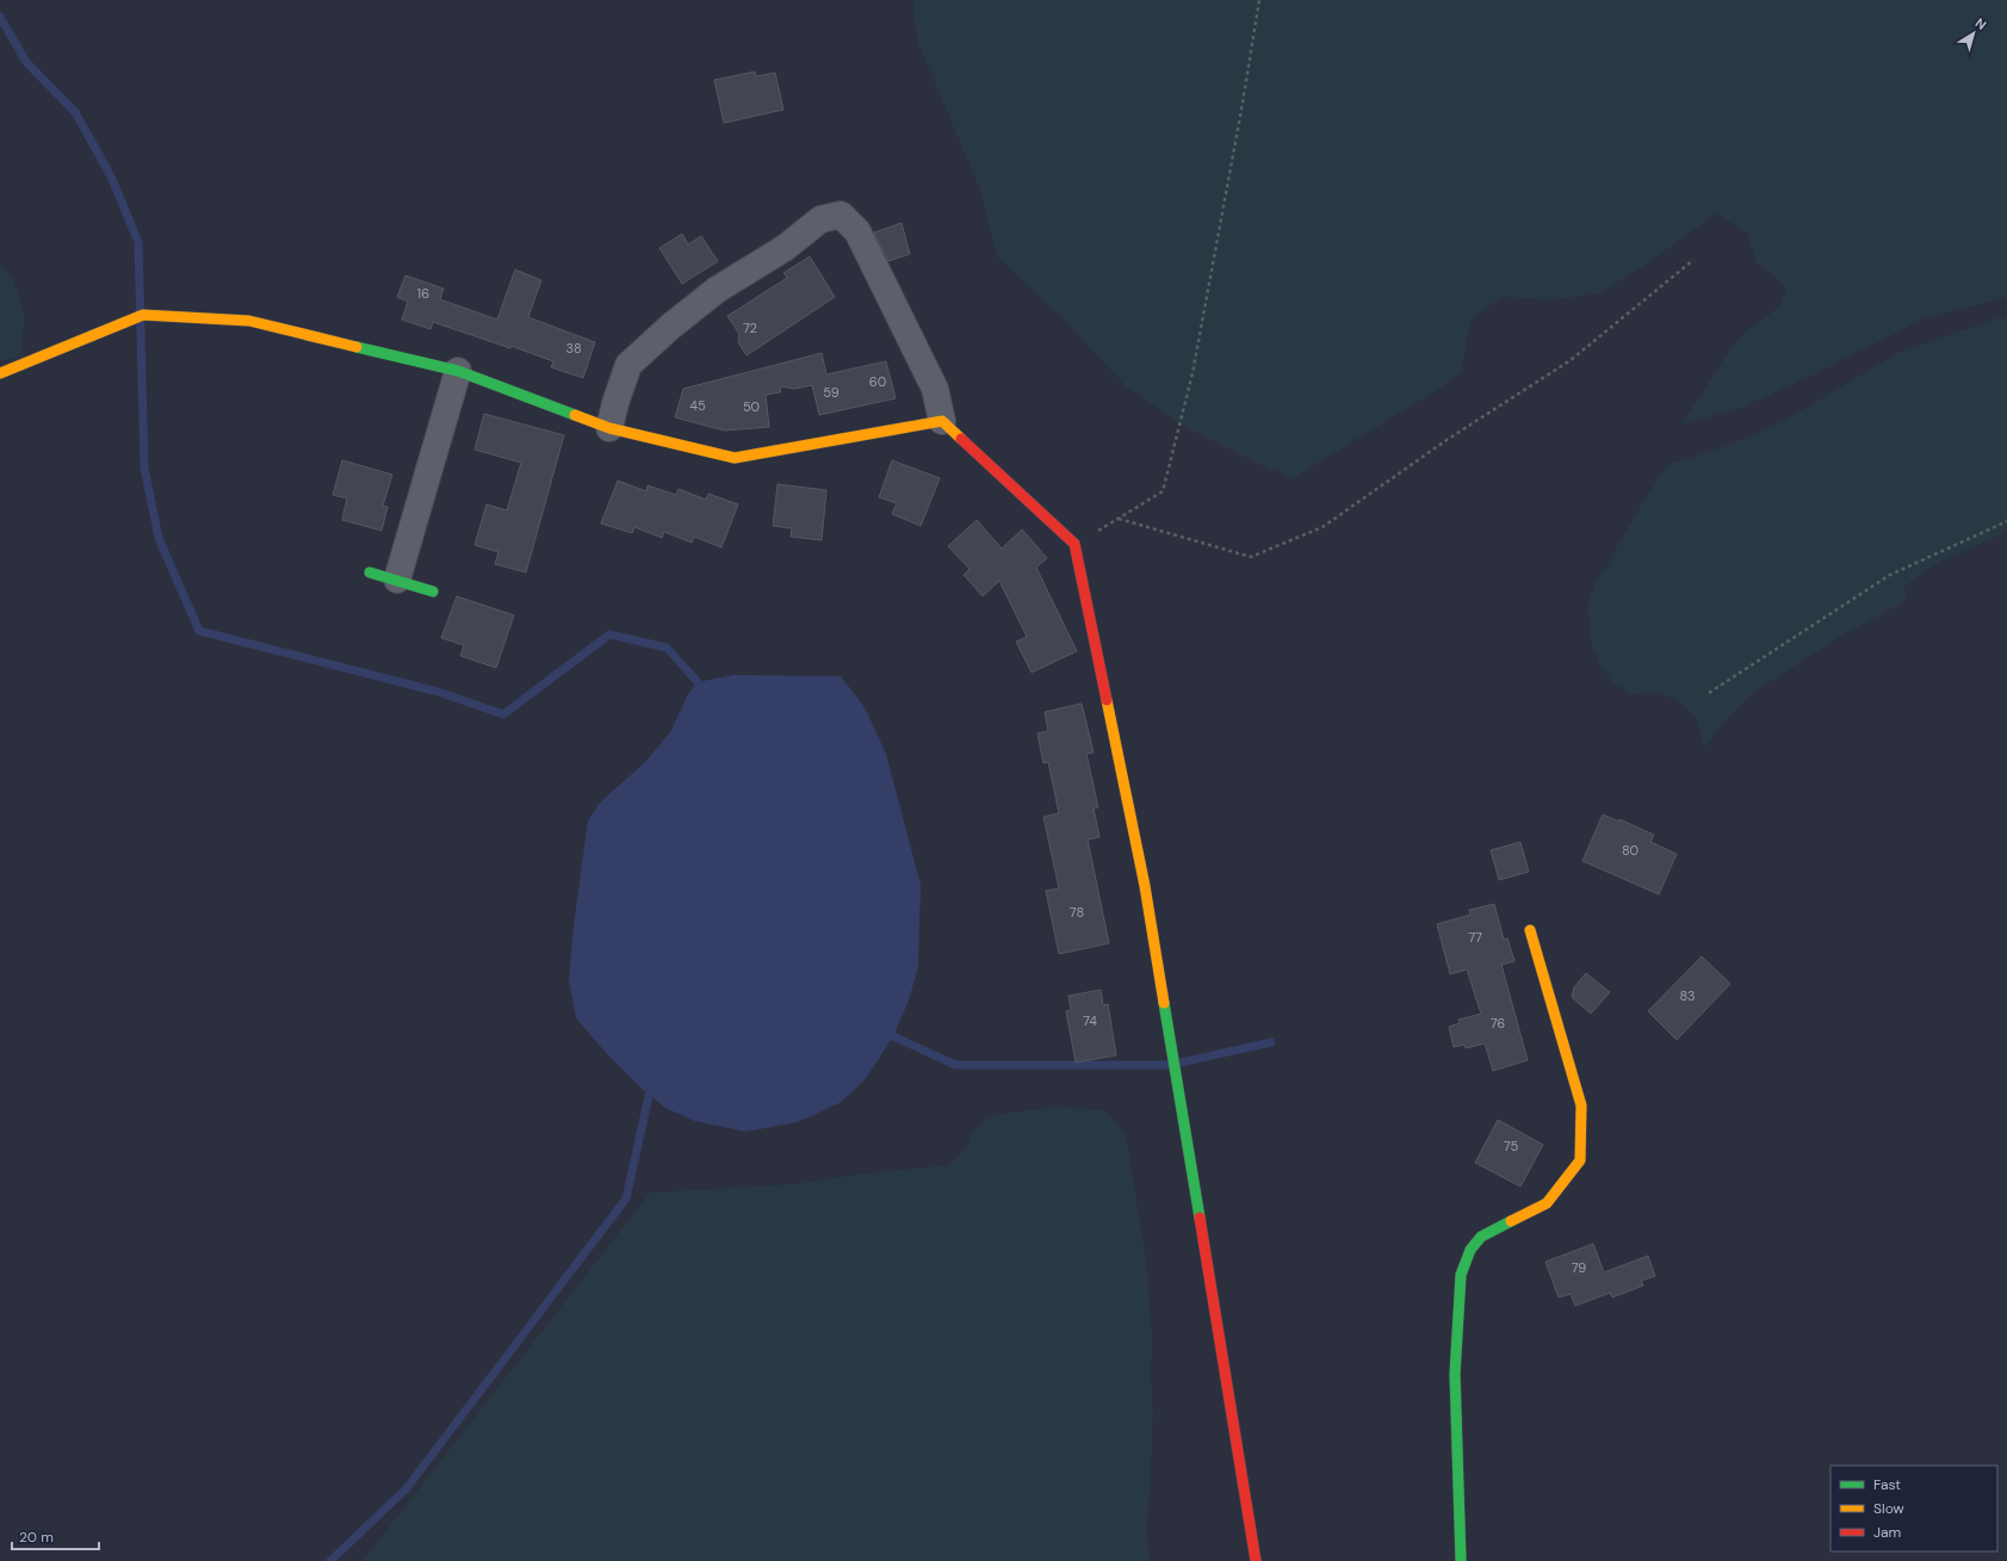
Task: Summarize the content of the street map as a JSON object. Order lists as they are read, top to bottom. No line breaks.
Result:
{"house_numbers":["16","72","38","60","59","45","50","80","78","77","83","74","76","75","79"],"legend":["Fast","Slow","Jam"],"scale_bar":"20 m","north":"top right"}
